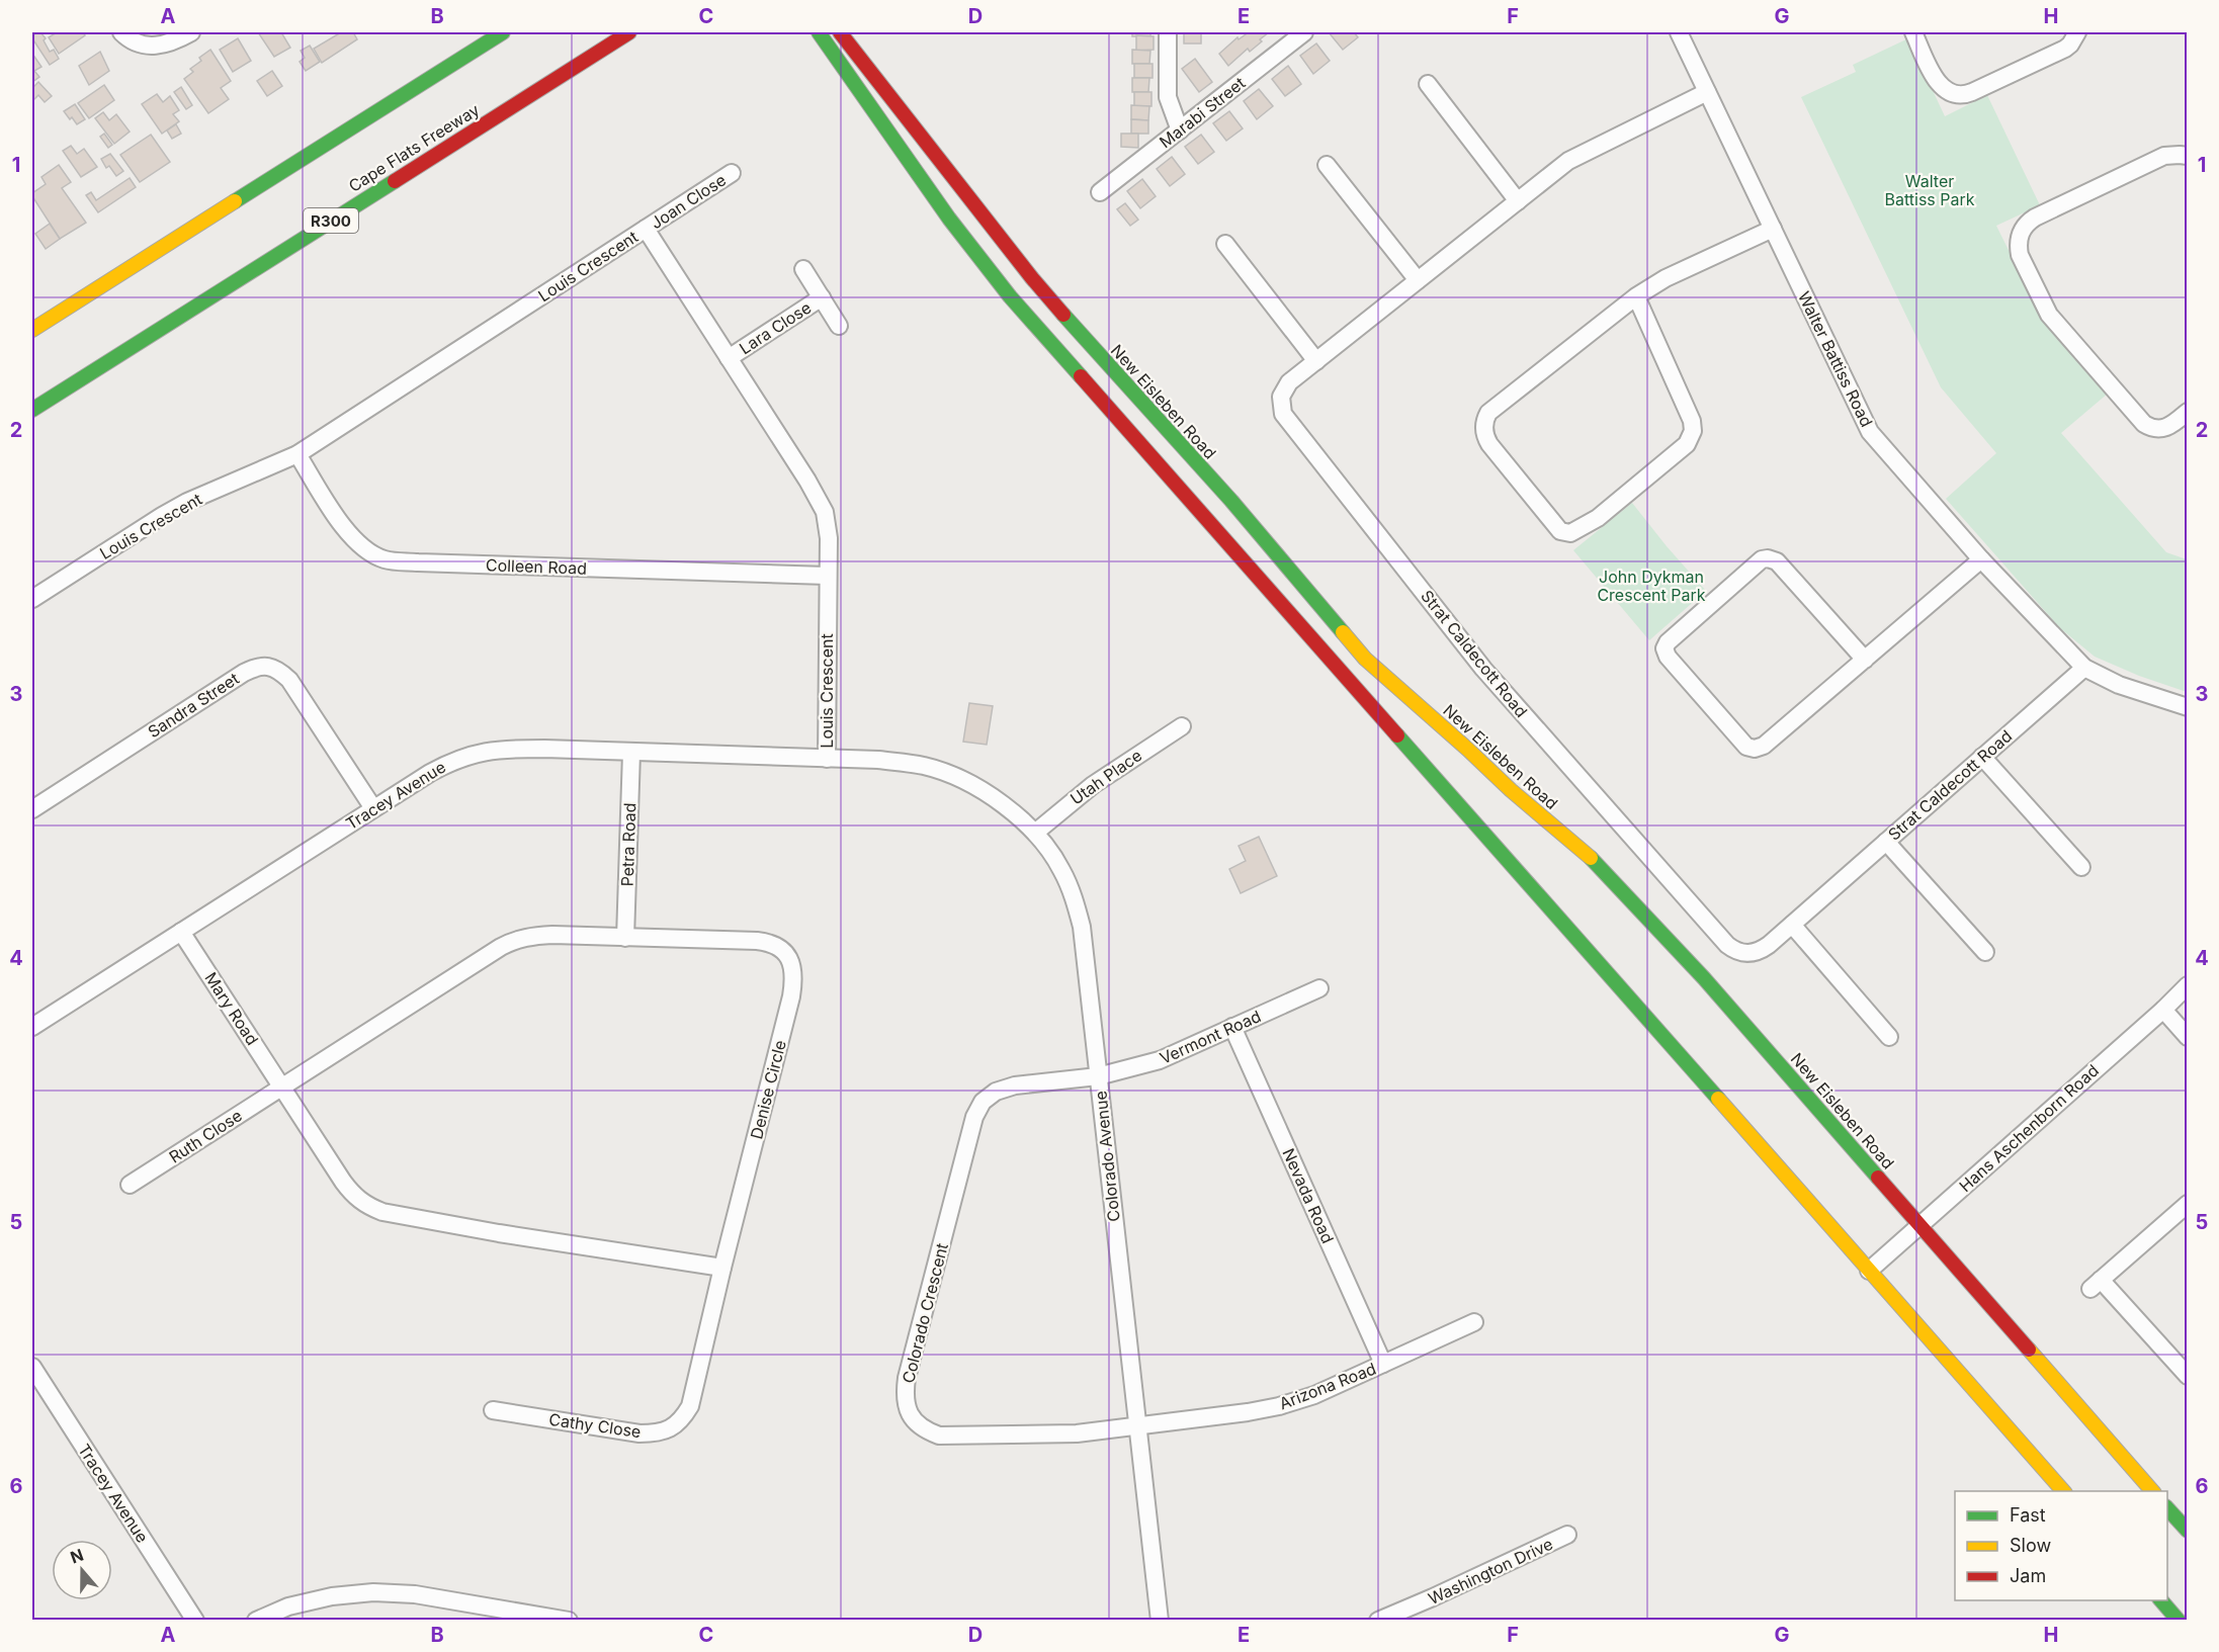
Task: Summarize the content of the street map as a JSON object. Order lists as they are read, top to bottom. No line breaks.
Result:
{"streets":{"main road":["Cape Flats Freeway","R300","New Eisleben Road"],"street":["Marabi Street","Joan Close","Louis Crescent","Lara Close","Walter Battiss Road","Colleen Road","Strat Caldecott Road","Sandra Street","Utah Place","Tracey Avenue","Petra Road","Mary Road","Vermont Road","Denise Circle","Hans Aschenborn Road","Ruth Close","Colorado Avenue","Nevada Road","Colorado Crescent","Arizona Road","Cathy Close","Washington Drive"]},"crossings":[["Joan Close","Louis Crescent"],["Louis Crescent","Lara Close"],["Louis Crescent","Colleen Road"],["Louis Crescent","Tracey Avenue"],["Walter Battiss Road","Strat Caldecott Road"],["New Eisleben Road","Hans Aschenborn Road"],["Sandra Street","Tracey Avenue"],["Utah Place","Colorado Avenue"],["Tracey Avenue","Petra Road"],["Tracey Avenue","Mary Road"],["Tracey Avenue","Colorado Avenue"],["Petra Road","Denise Circle"],["Mary Road","Denise Circle"],["Mary Road","Ruth Close"],["Vermont Road","Colorado Avenue"],["Vermont Road","Nevada Road"],["Vermont Road","Colorado Crescent"],["Denise Circle","Ruth Close"],["Denise Circle","Cathy Close"],["Colorado Avenue","Colorado Crescent"],["Colorado Avenue","Arizona Road"],["Nevada Road","Arizona Road"],["Colorado Crescent","Arizona Road"]],"parks":["Walter Battiss Park","John Dykman Crescent Park"],"legend":["Fast","Slow","Jam"],"north":"top","grid":{"columns":["A","B","C","D","E","F","G","H"],"rows":["1","2","3","4","5","6"]}}
